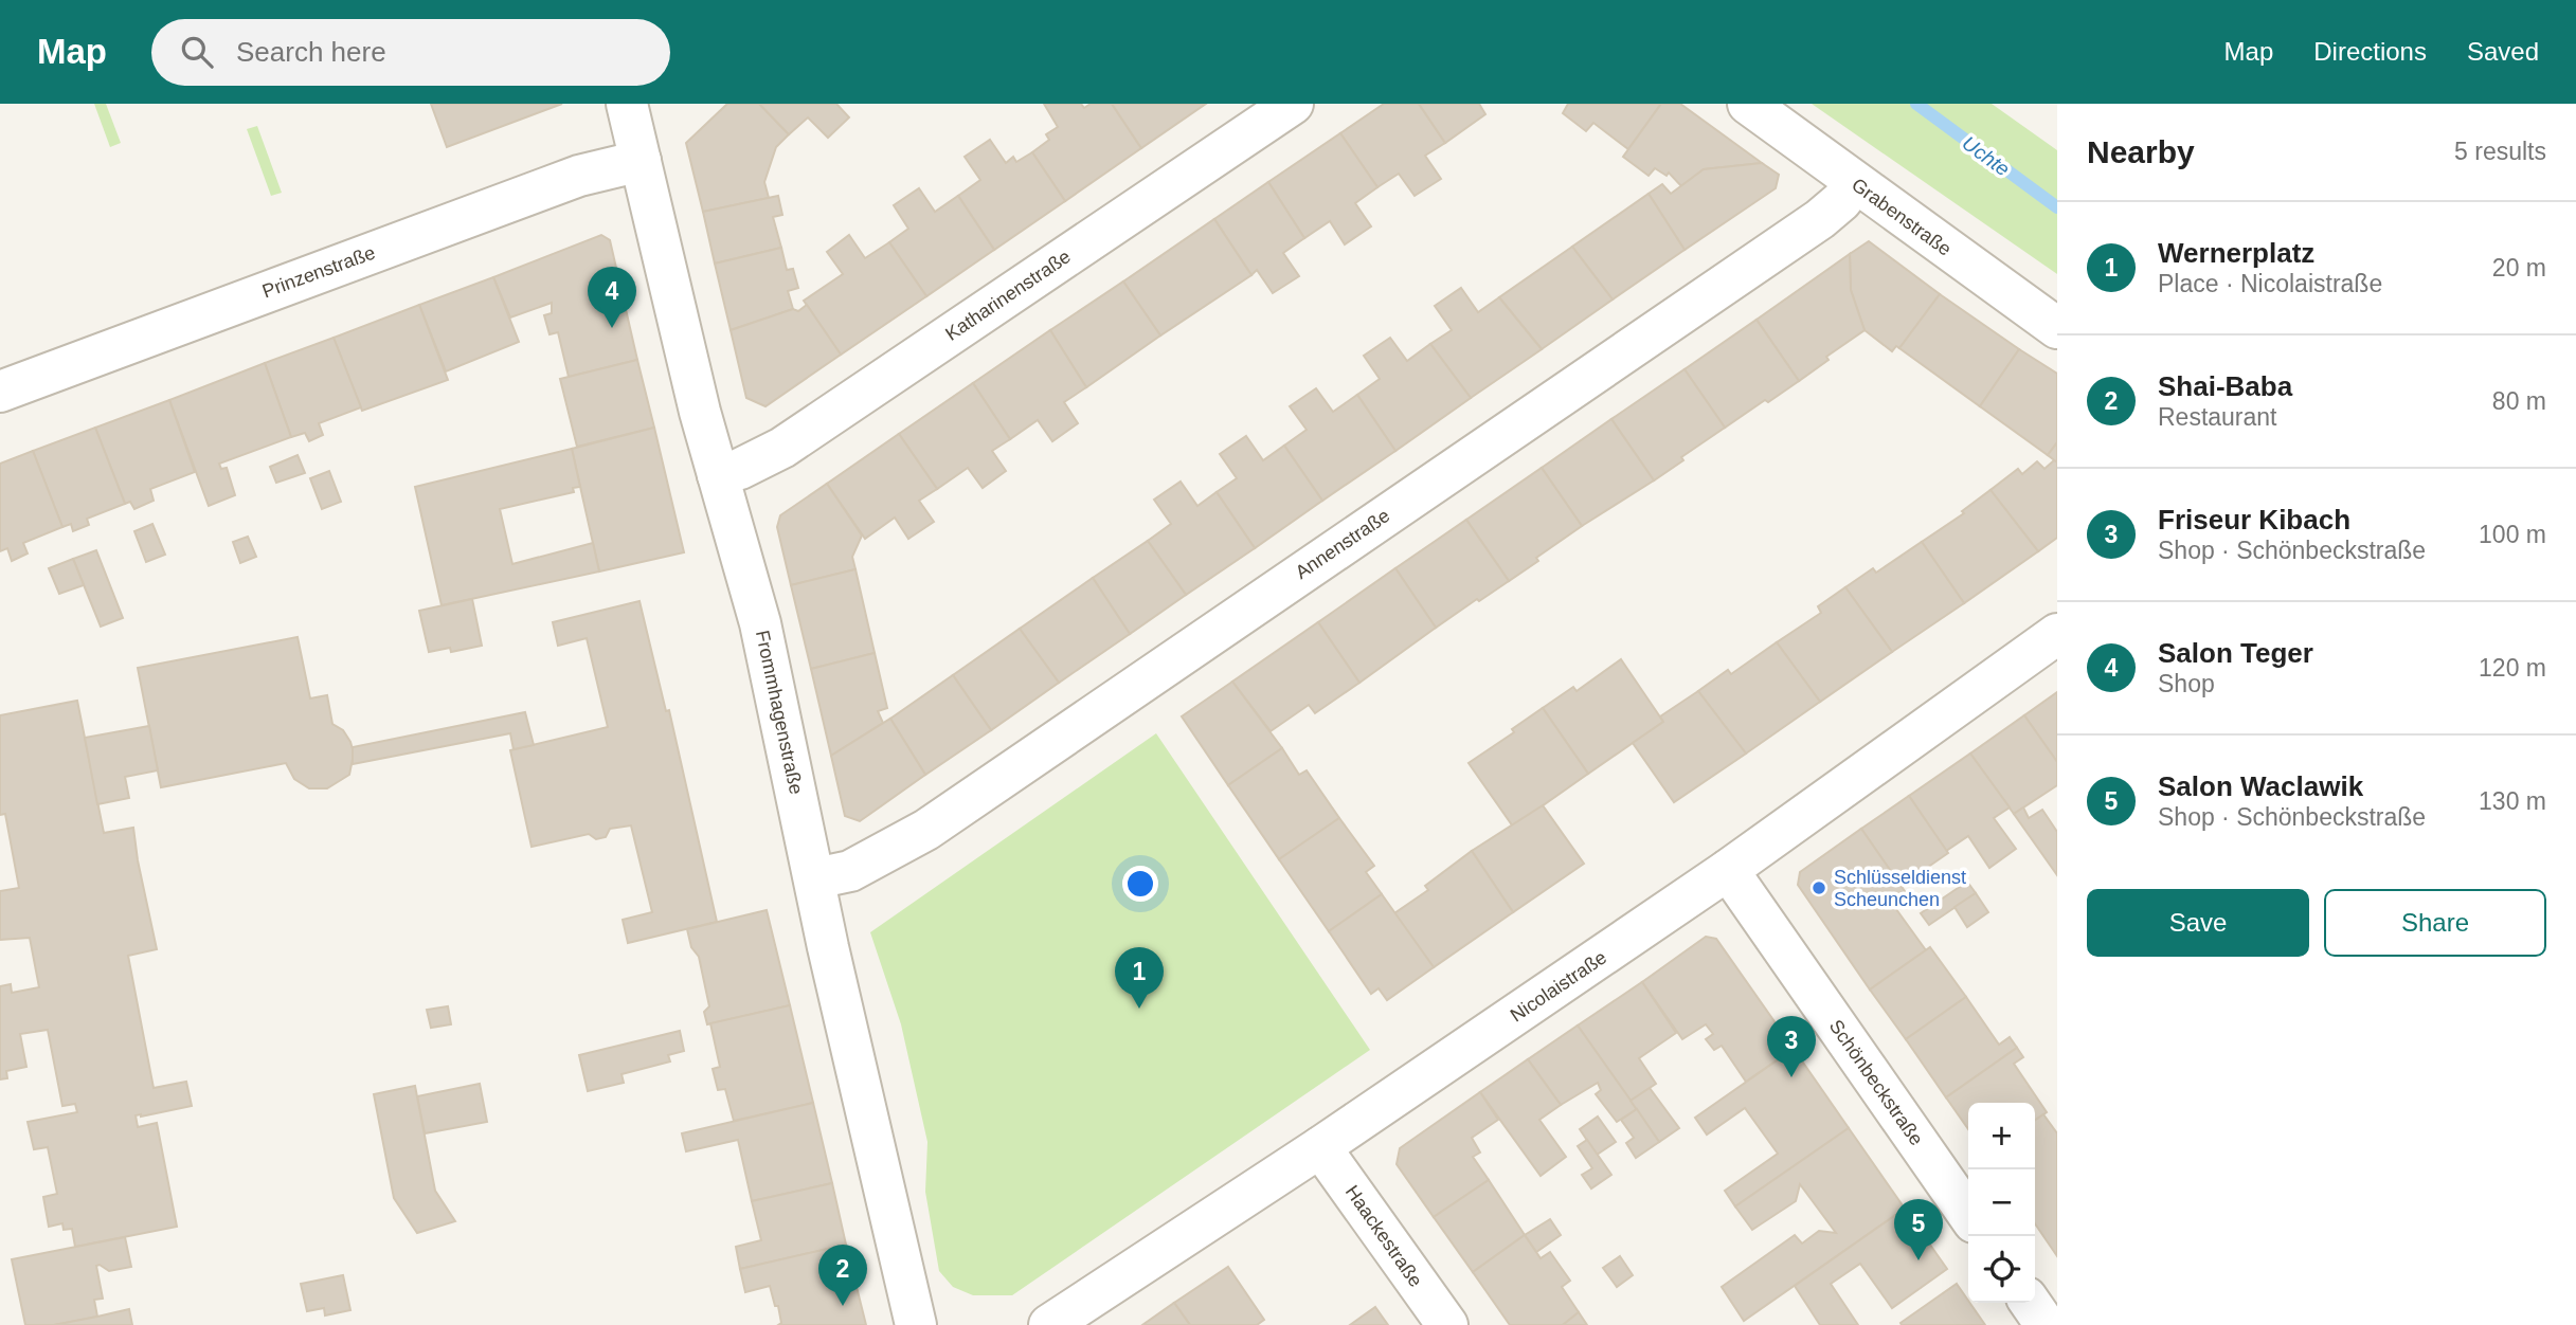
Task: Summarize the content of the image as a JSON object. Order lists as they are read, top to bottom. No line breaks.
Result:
{"streets":{"street":["Grabenstraße","Prinzenstraße","Katharinenstraße","Annenstraße","Frommhagenstraße","Nicolaistraße","Schönbeckstraße","Haackestraße"]},"crossings":[["Grabenstraße","Annenstraße"],["Prinzenstraße","Frommhagenstraße"],["Katharinenstraße","Frommhagenstraße"],["Annenstraße","Frommhagenstraße"],["Nicolaistraße","Schönbeckstraße"],["Nicolaistraße","Haackestraße"]],"water":["Uchte"],"places":["Schlüsseldienst Scheunchen"],"page":{"header":"Map","search":"Search here","nav":["Map","Directions","Saved"],"heading":["Nearby","5 results"],"list":[{"mark":"1","name":"Wernerplatz","note":"Place · Nicolaistraße","value":"20 m"},{"mark":"2","name":"Shai-Baba","note":"Restaurant","value":"80 m"},{"mark":"3","name":"Friseur Kibach","note":"Shop · Schönbeckstraße","value":"100 m"},{"mark":"4","name":"Salon Teger","note":"Shop","value":"120 m"},{"mark":"5","name":"Salon Waclawik","note":"Shop · Schönbeckstraße","value":"130 m"}],"pins":["4","1","3","5","2"],"buttons":["Save","Share"],"map_buttons":["+","−"]}}
